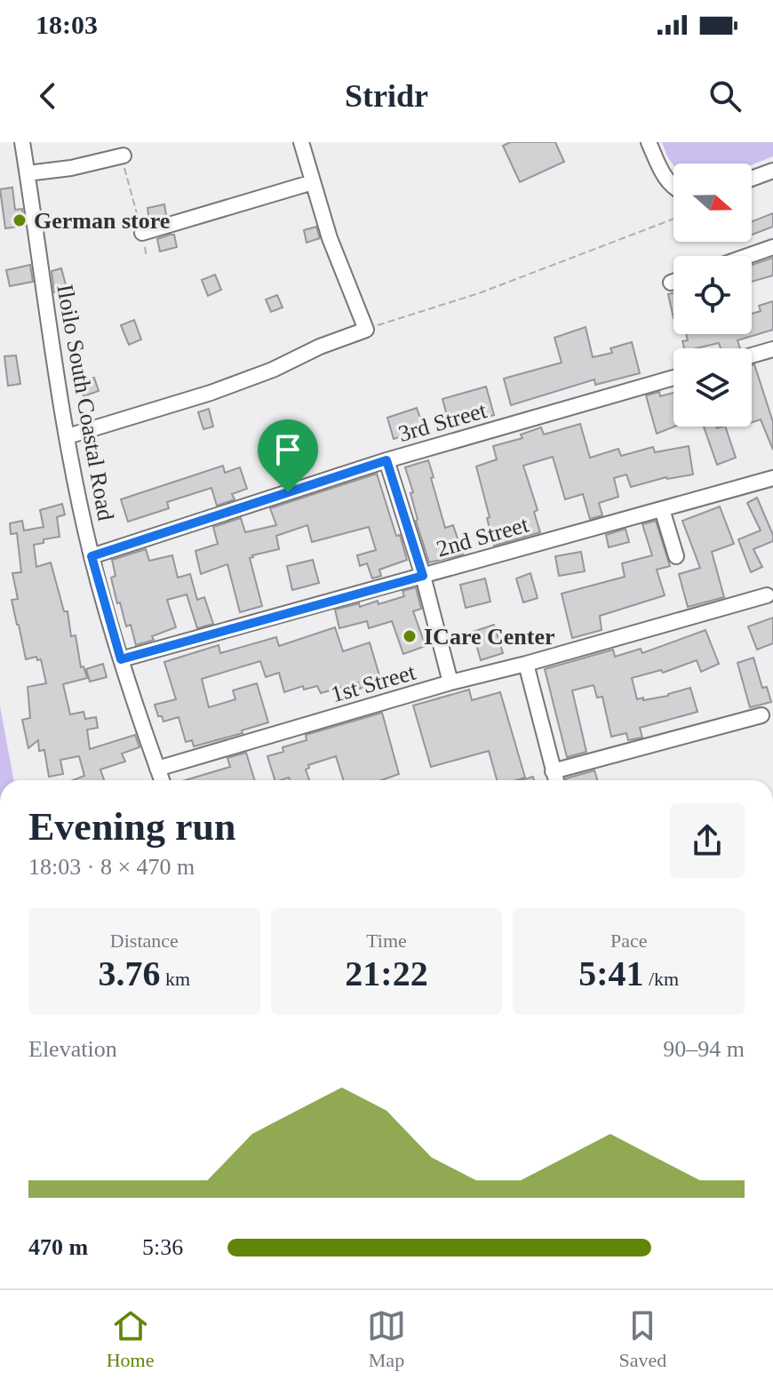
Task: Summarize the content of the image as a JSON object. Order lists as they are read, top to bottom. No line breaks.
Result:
{"streets":{"street":["Iloilo South Coastal Road","3rd Street","2nd Street","1st Street"]},"crossings":[["Iloilo South Coastal Road","3rd Street"],["Iloilo South Coastal Road","2nd Street"],["Iloilo South Coastal Road","1st Street"]],"places":["German store","ICare Center"],"north":"right","page":{"status":"18:03","header":"Stridr","heading":["Evening run","18:03 · 8 × 470 m"],"stats":[["Distance","3.76 km"],["Time","21:22"],["Pace","5:41 /km"]],"chart":["Elevation","90–94 m"],"list":[{"name":"470 m","note":"5:36"}],"tabs":["Home","Map","Saved"]}}
